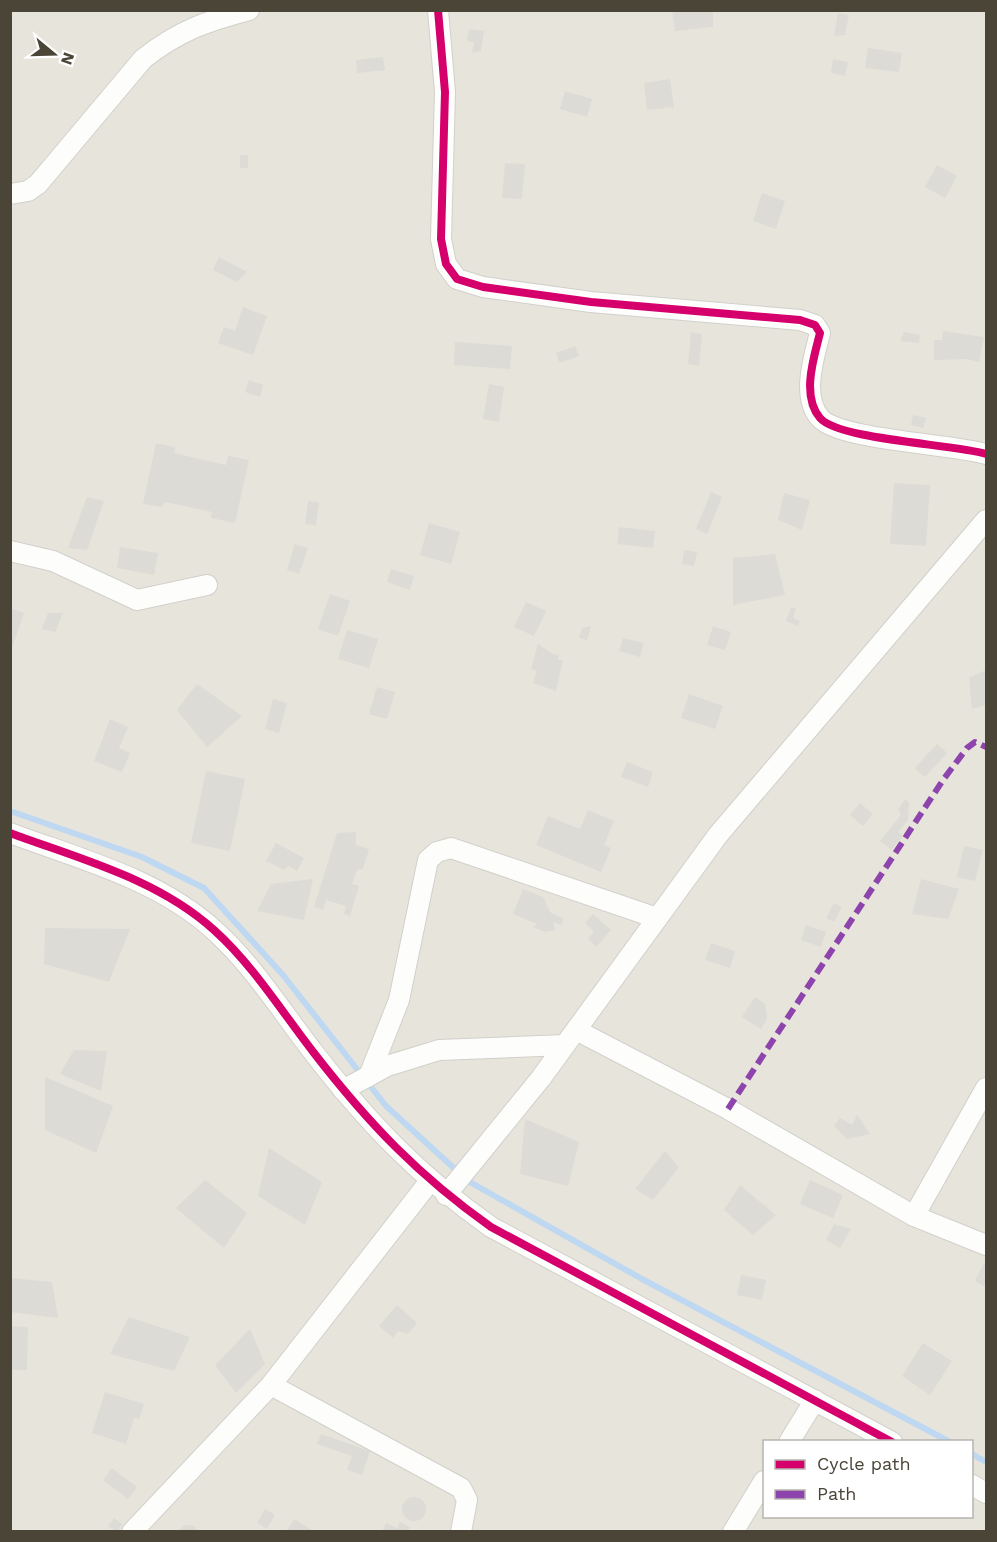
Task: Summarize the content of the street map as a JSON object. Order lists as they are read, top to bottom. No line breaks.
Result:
{"legend":["Cycle path","Path"],"north":"right"}
